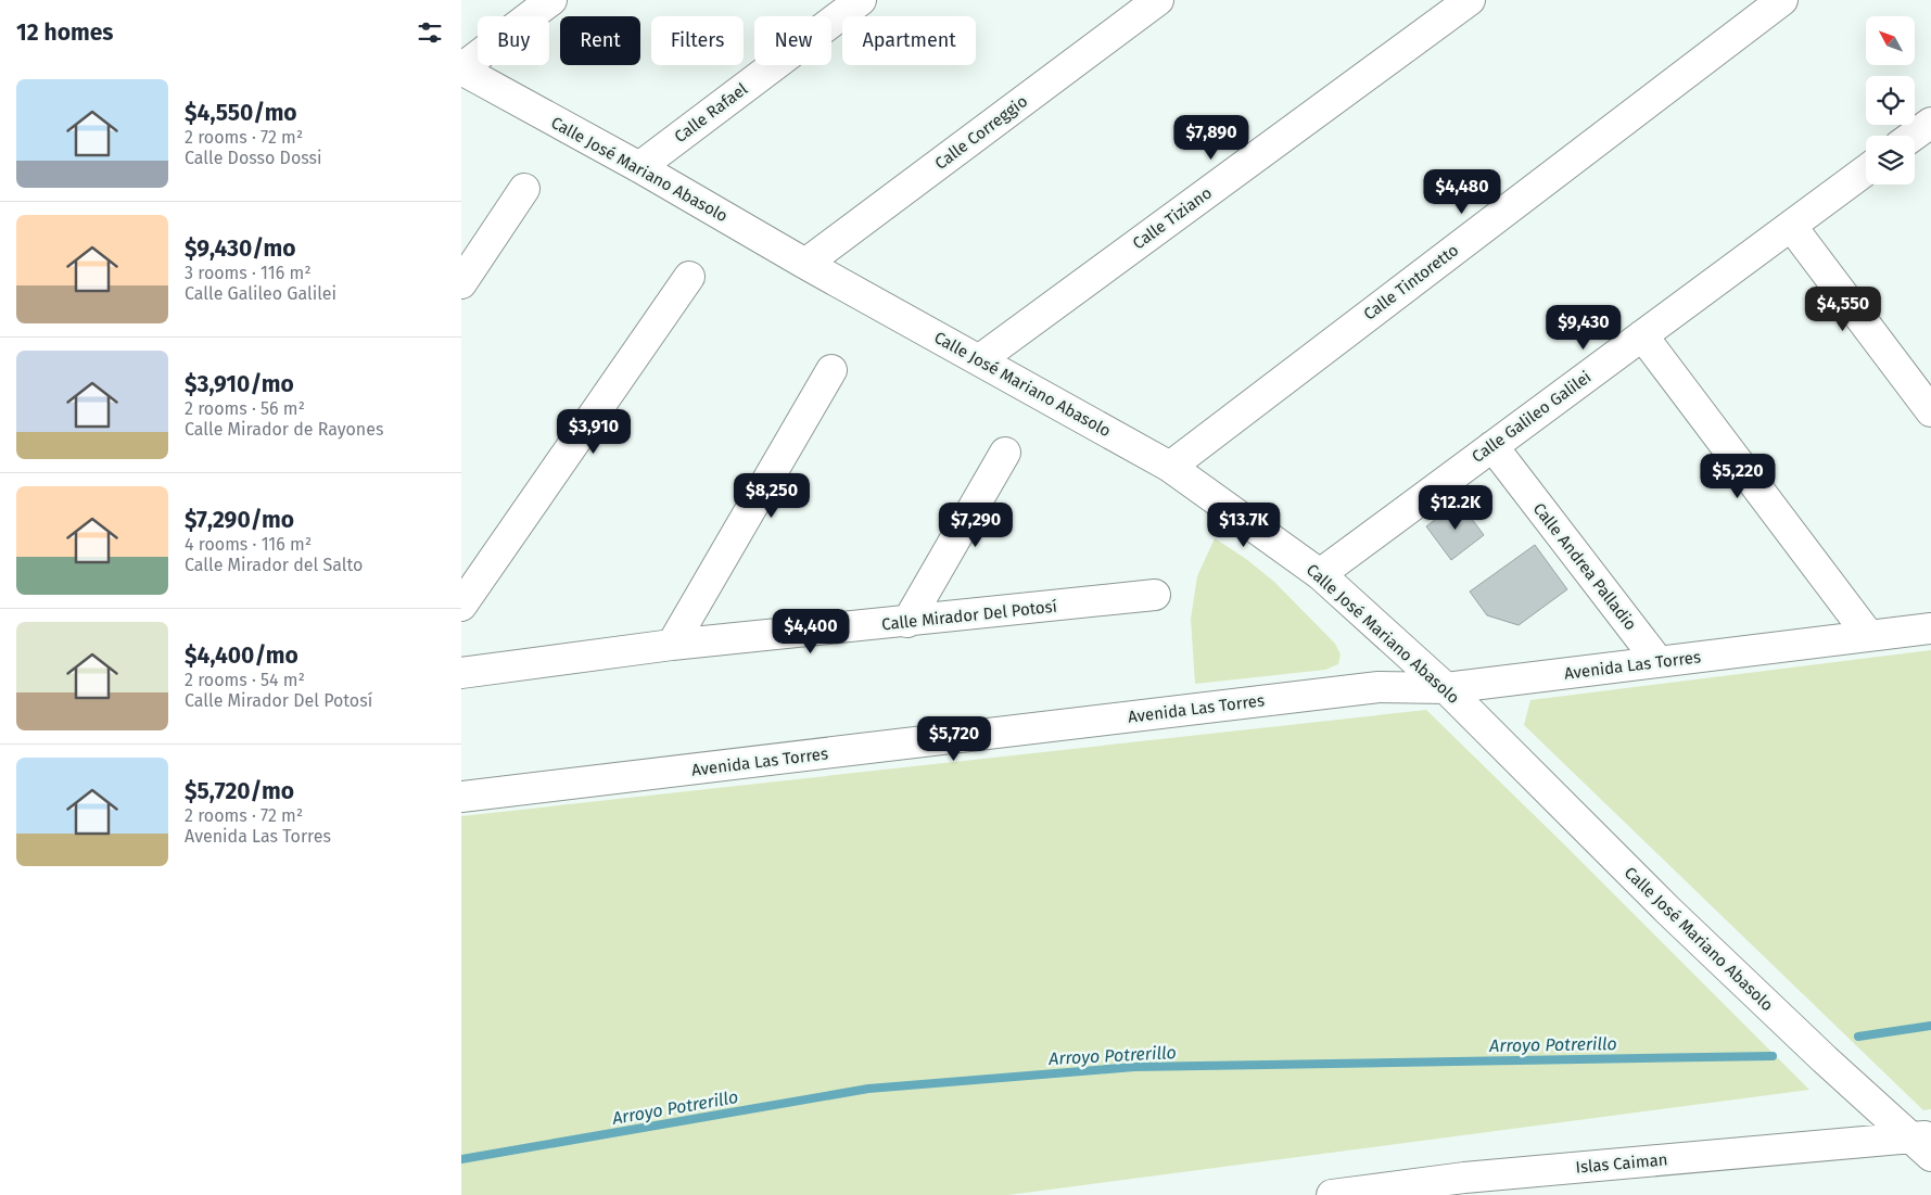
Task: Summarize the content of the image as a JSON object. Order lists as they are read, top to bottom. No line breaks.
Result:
{"streets":{"street":["Calle Rafael","Calle Correggio","Calle José Mariano Abasolo","Calle Tiziano","Calle Tintoretto","Calle Galileo Galilei","Calle Andrea Palladio","Calle Mirador Del Potosí","Avenida Las Torres","Islas Caiman"]},"crossings":[["Calle Rafael","Calle José Mariano Abasolo"],["Calle Correggio","Calle José Mariano Abasolo"],["Calle José Mariano Abasolo","Calle Tiziano"],["Calle José Mariano Abasolo","Calle Tintoretto"],["Calle José Mariano Abasolo","Calle Galileo Galilei"],["Calle José Mariano Abasolo","Avenida Las Torres"],["Calle José Mariano Abasolo","Islas Caiman"],["Calle Galileo Galilei","Calle Andrea Palladio"],["Calle Andrea Palladio","Avenida Las Torres"]],"water":["Arroyo Potrerillo"],"north":"top left","page":{"heading":"12 homes","chip":["Buy","Rent","Filters","New","Apartment"],"list":[{"name":"$4,550/mo","note":"2 rooms · 72 m² · Calle Dosso Dossi"},{"name":"$9,430/mo","note":"3 rooms · 116 m² · Calle Galileo Galilei"},{"name":"$3,910/mo","note":"2 rooms · 56 m² · Calle Mirador de Rayones"},{"name":"$7,290/mo","note":"4 rooms · 116 m² · Calle Mirador del Salto"},{"name":"$4,400/mo","note":"2 rooms · 54 m² · Calle Mirador Del Potosí"},{"name":"$5,720/mo","note":"2 rooms · 72 m² · Avenida Las Torres"}],"price":["$7,890","$4,480","$4,550","$9,430","$3,910","$5,220","$8,250","$12.2K","$7,290","$13.7K","$4,400","$5,720"]}}
